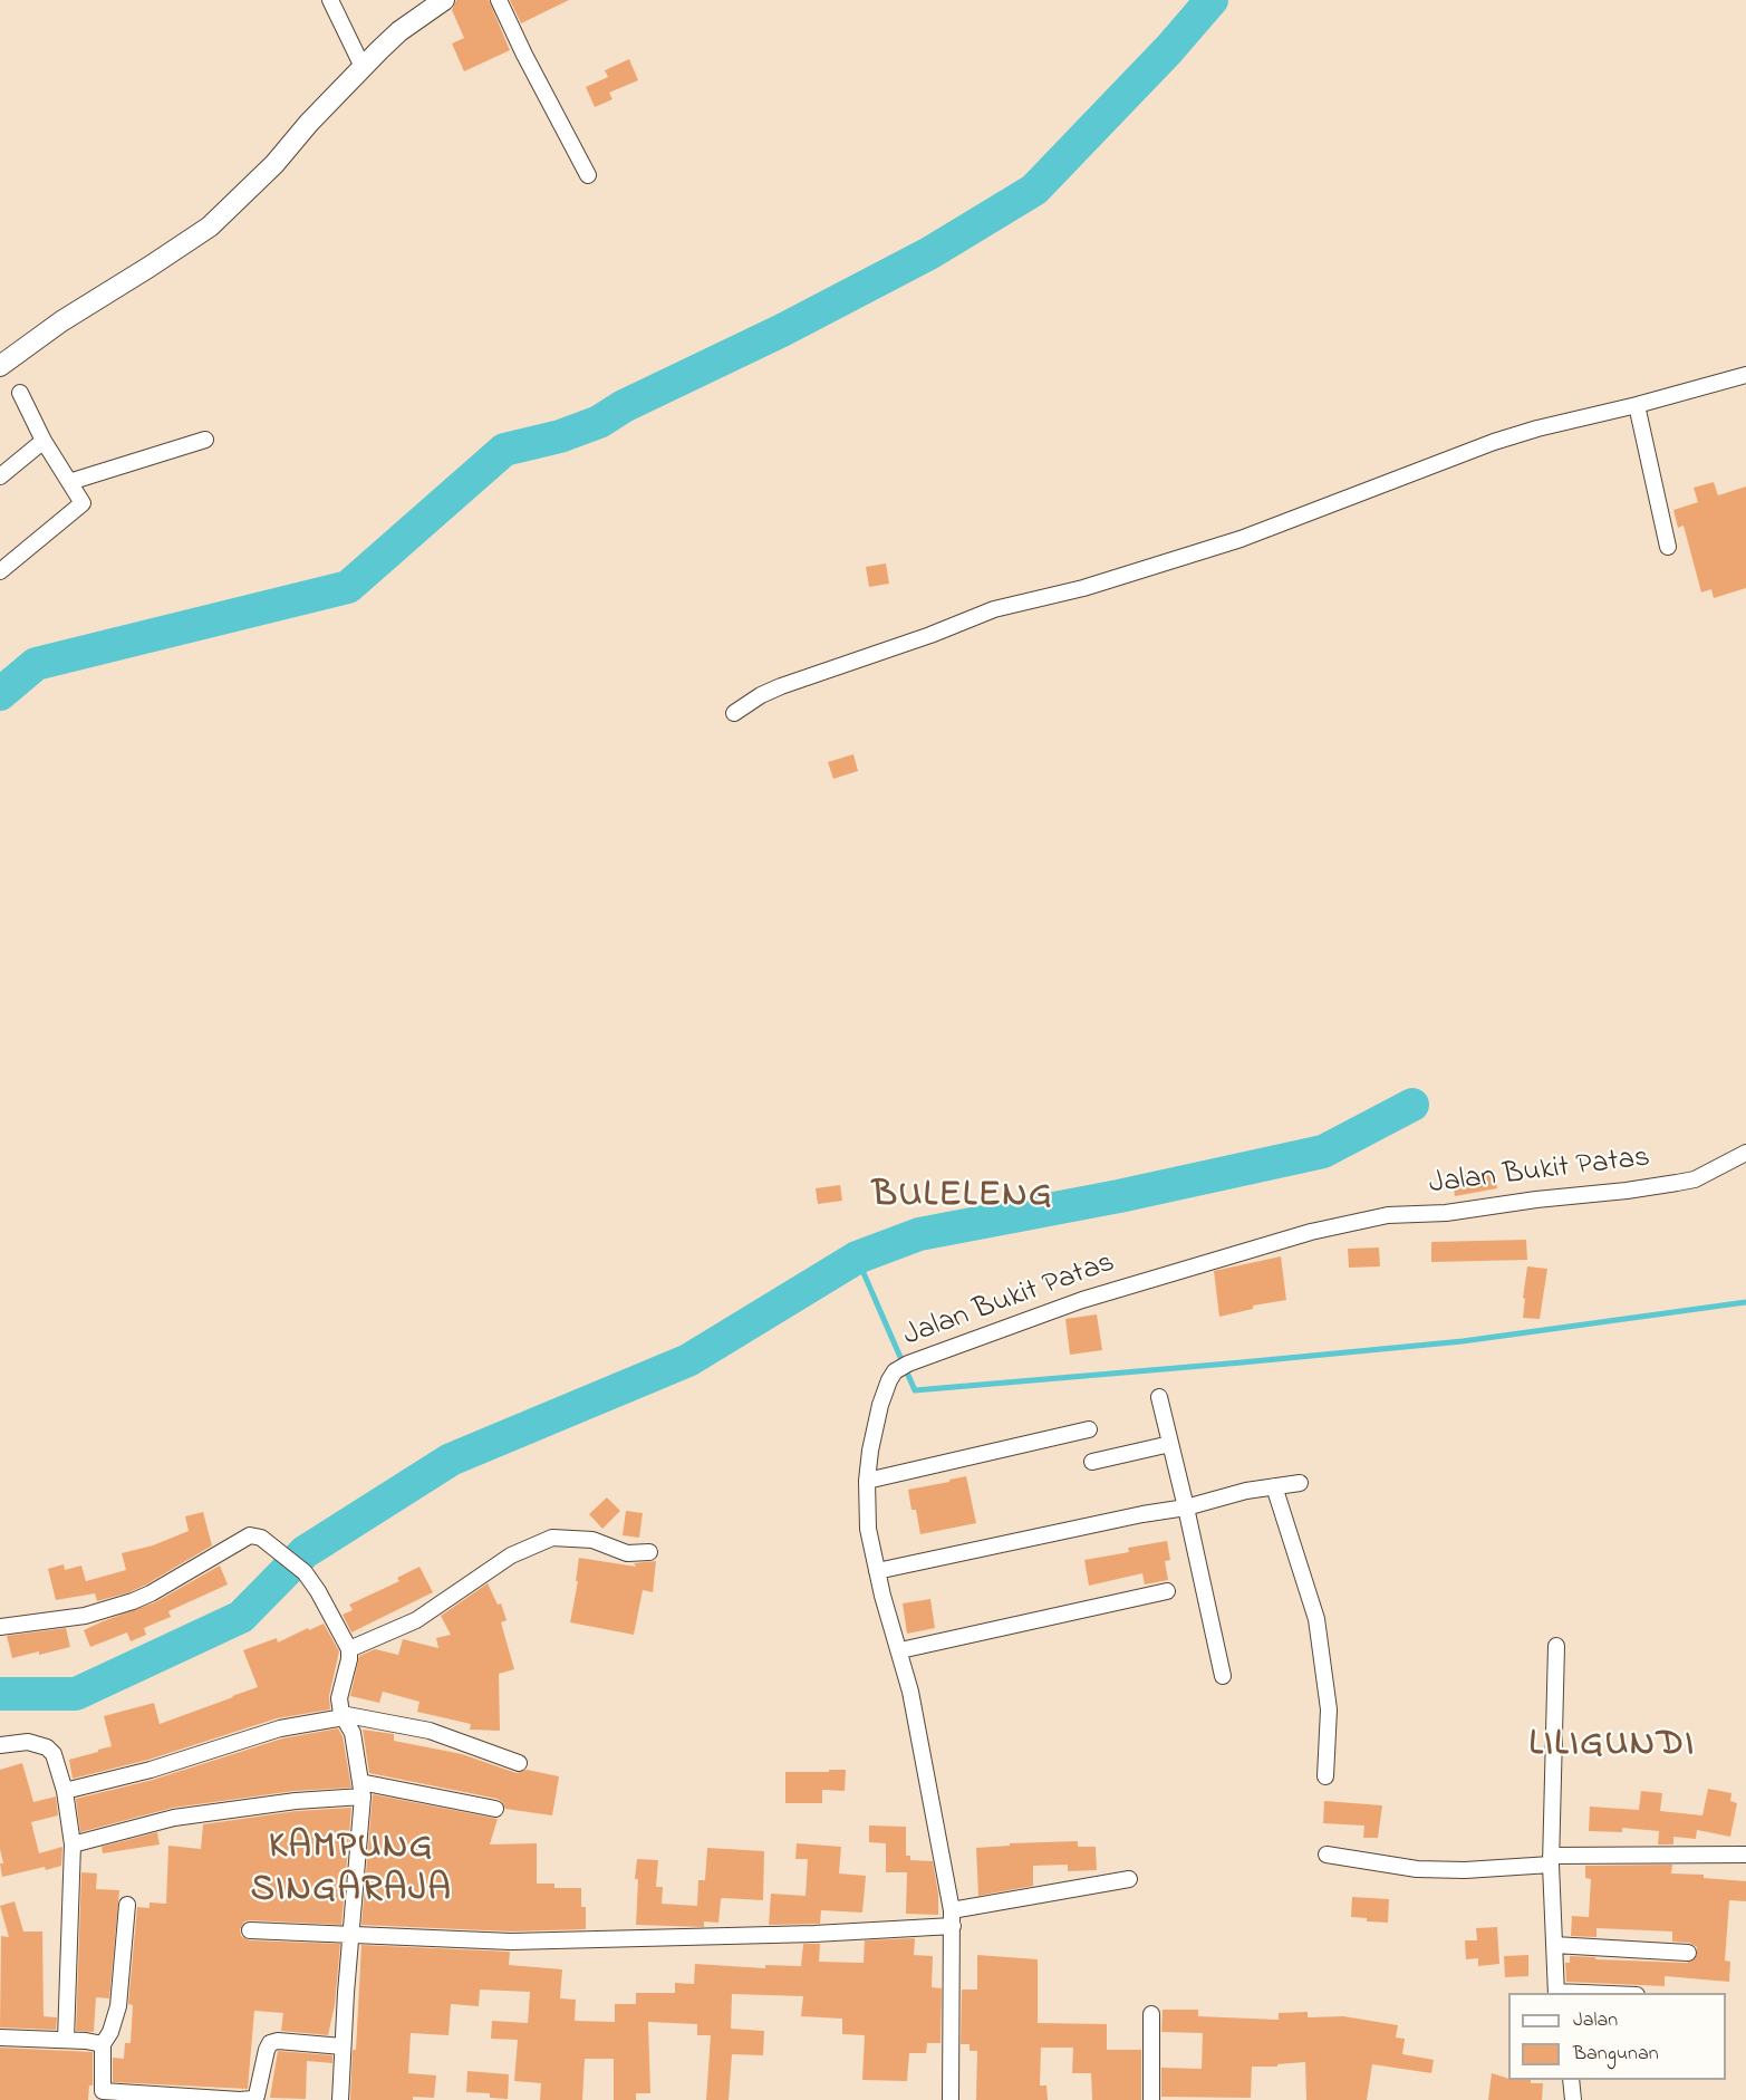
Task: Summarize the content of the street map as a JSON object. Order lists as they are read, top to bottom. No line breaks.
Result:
{"streets":{"street":["Jalan Bukit Patas"]},"districts":["BULELENG","LILIGUNDI","KAMPUNG SINGARAJA"],"legend":["Jalan","Bangunan"]}
